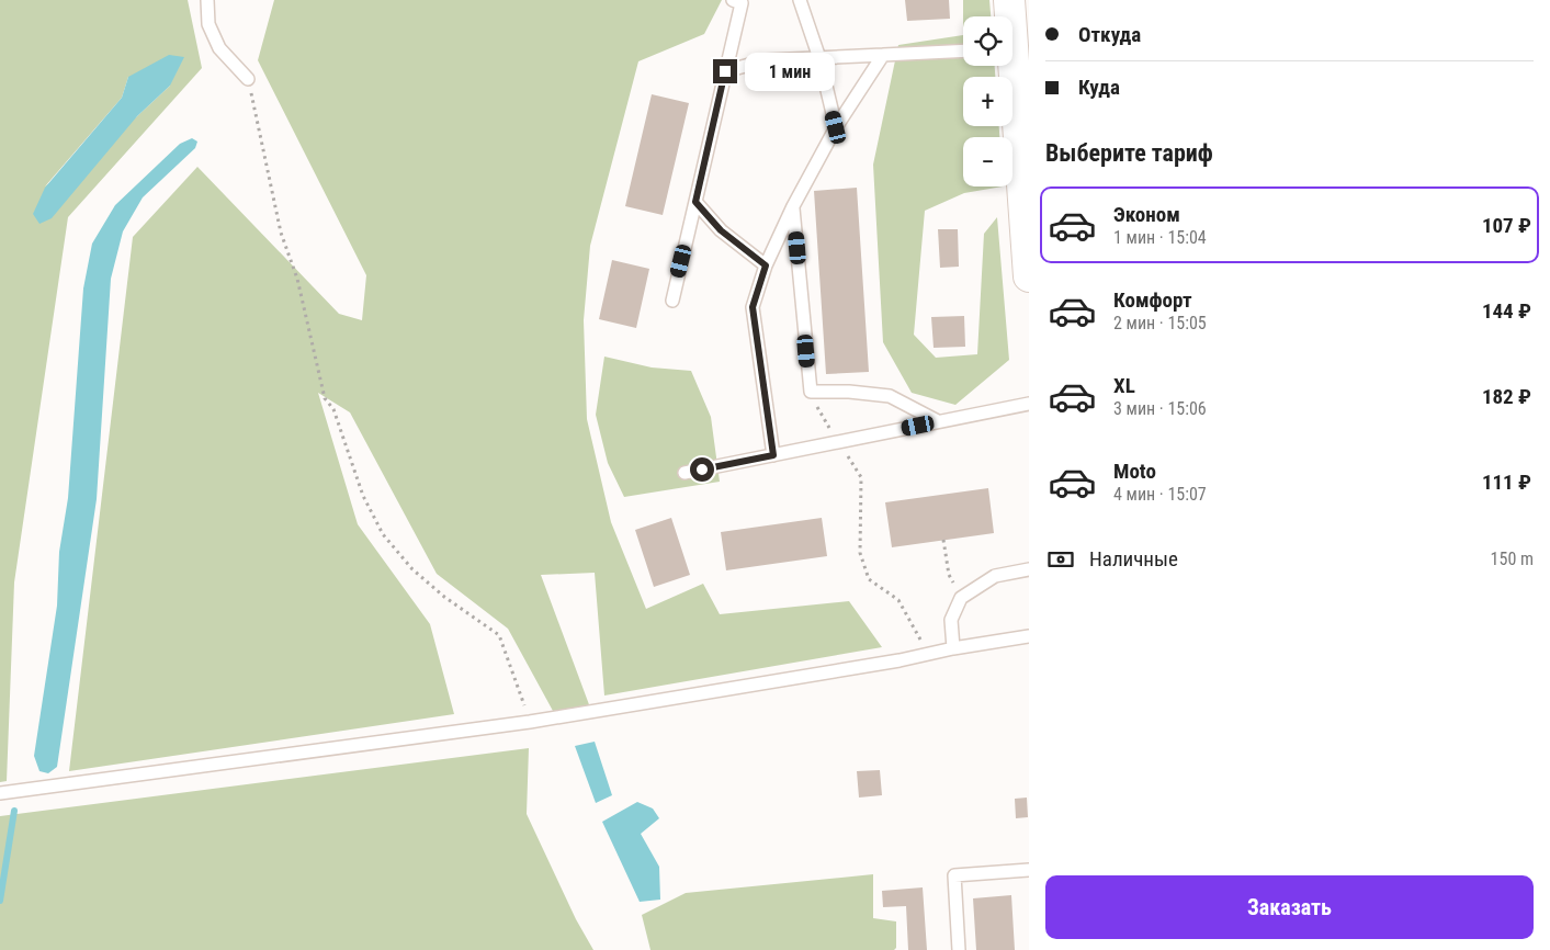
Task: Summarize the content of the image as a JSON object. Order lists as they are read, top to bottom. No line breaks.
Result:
{"page":{"banner":["Откуда","Куда"],"map_buttons":["+","−"],"bubble":"1 мин","heading":"Выберите тариф","list":[{"name":"Эконом","note":"1 мин · 15:04","value":"107 ₽"},{"name":"Комфорт","note":"2 мин · 15:05","value":"144 ₽"},{"name":"XL","note":"3 мин · 15:06","value":"182 ₽"},{"name":"Moto","note":"4 мин · 15:07","value":"111 ₽"}],"pay":["Наличные","150 m"],"buttons":"Заказать"}}
